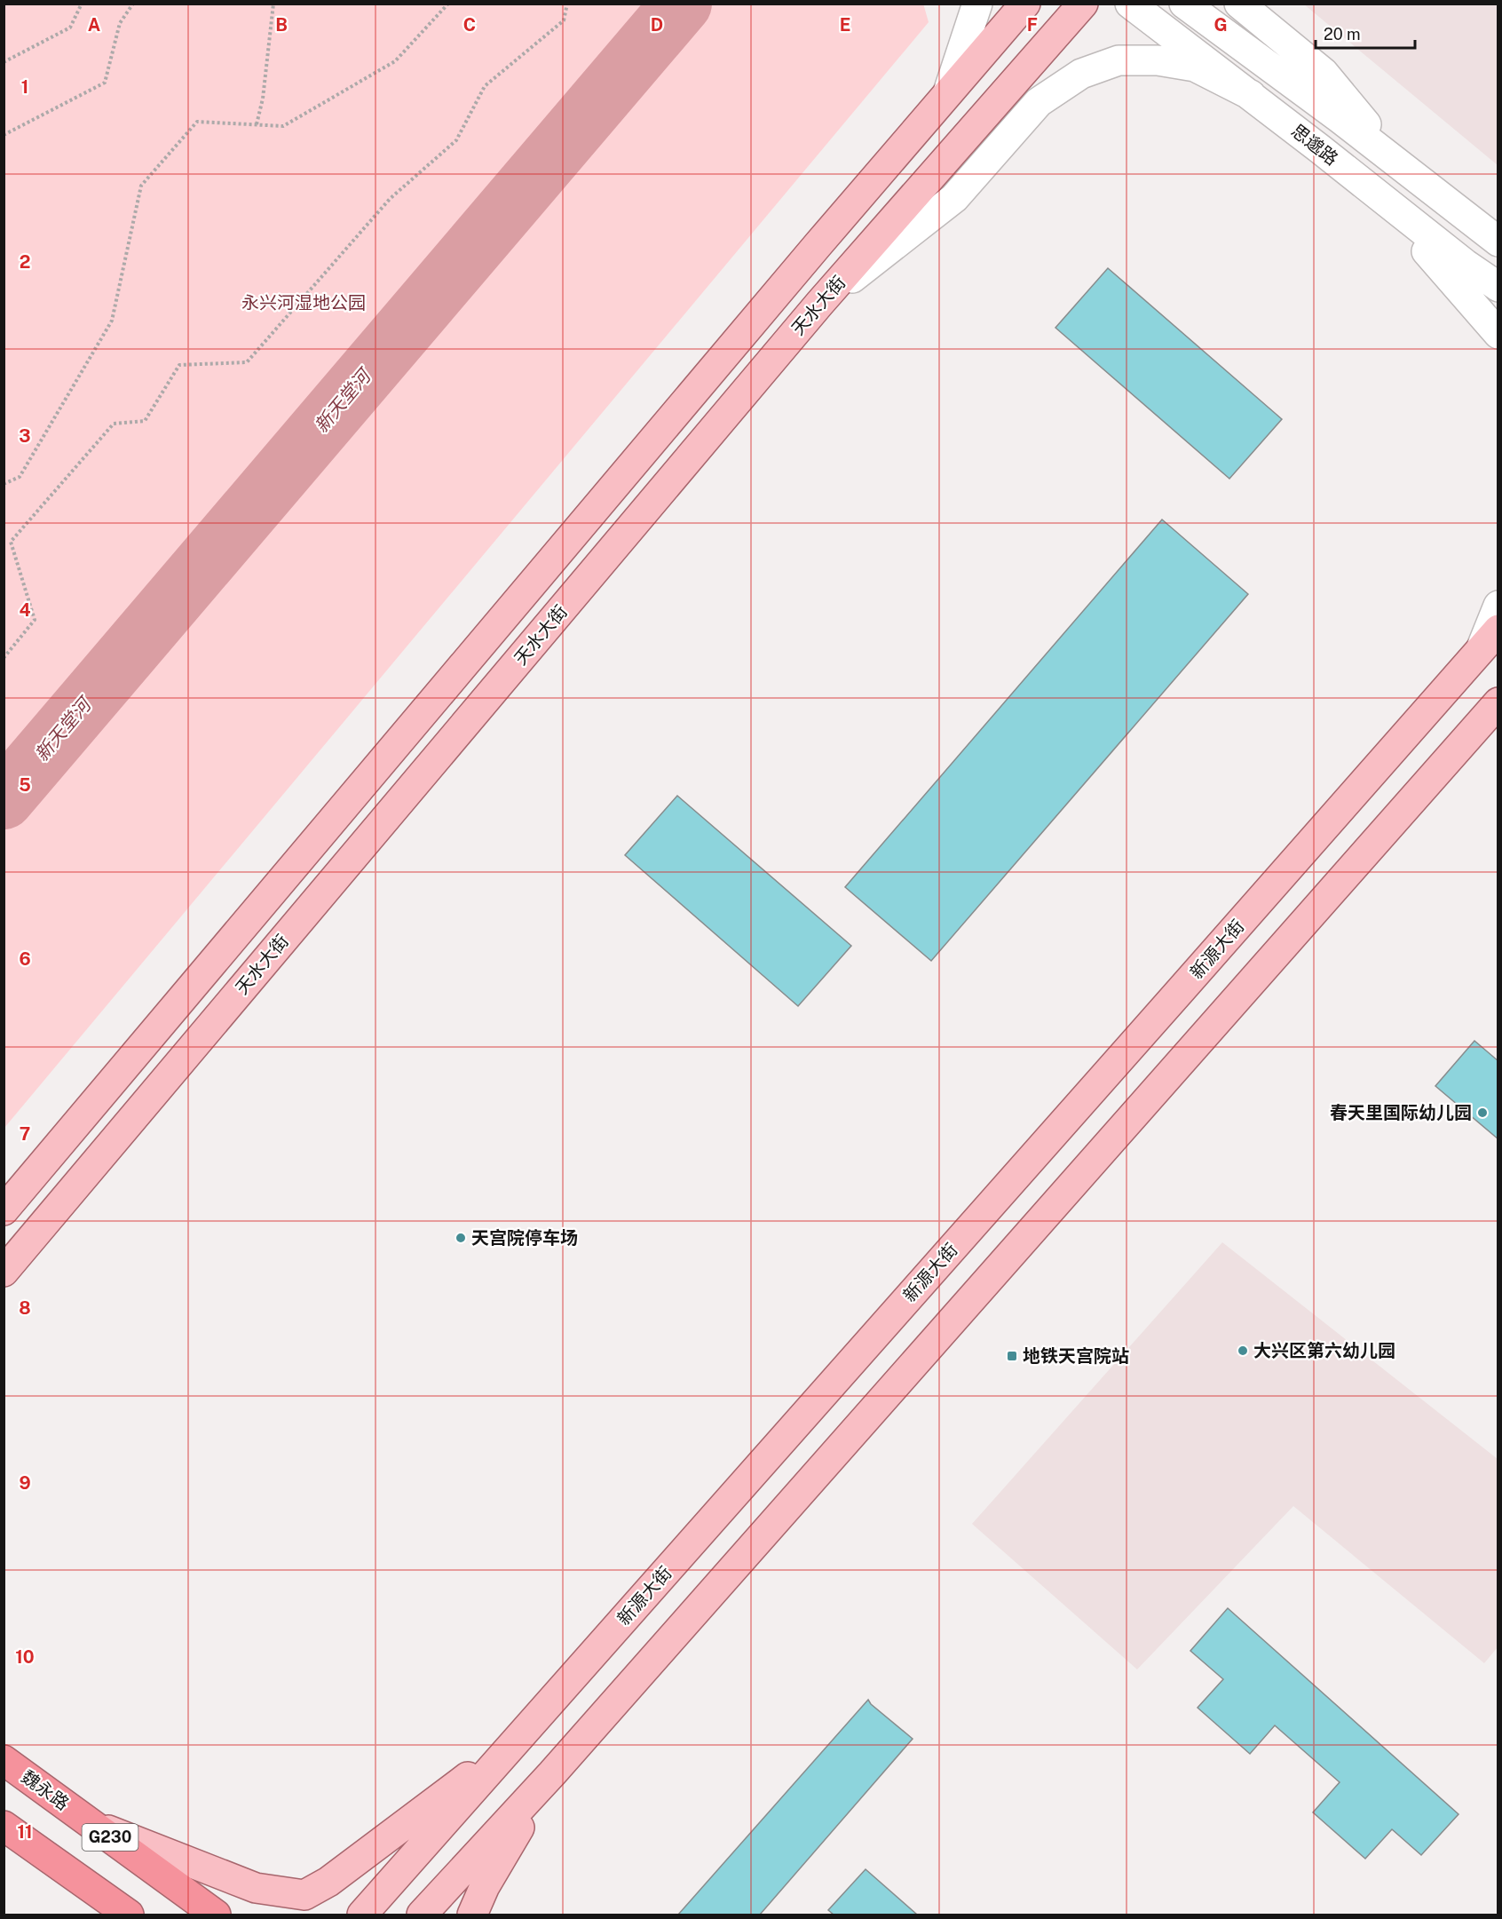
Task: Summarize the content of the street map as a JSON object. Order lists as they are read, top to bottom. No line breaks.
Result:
{"streets":{"highway":["魏永路","G230"],"main road":["天水大街","新源大街"],"street":["思邈路"]},"water":["新天堂河"],"parks":["永兴河湿地公园"],"places":{"other":["春天里国际幼儿园","天宫院停车场","大兴区第六幼儿园"],"transit":["地铁天宫院站"]},"scale_bar":"20 m","grid":{"columns":["A","B","C","D","E","F","G"],"rows":["1","2","3","4","5","6","7","8","9","10","11"]}}
